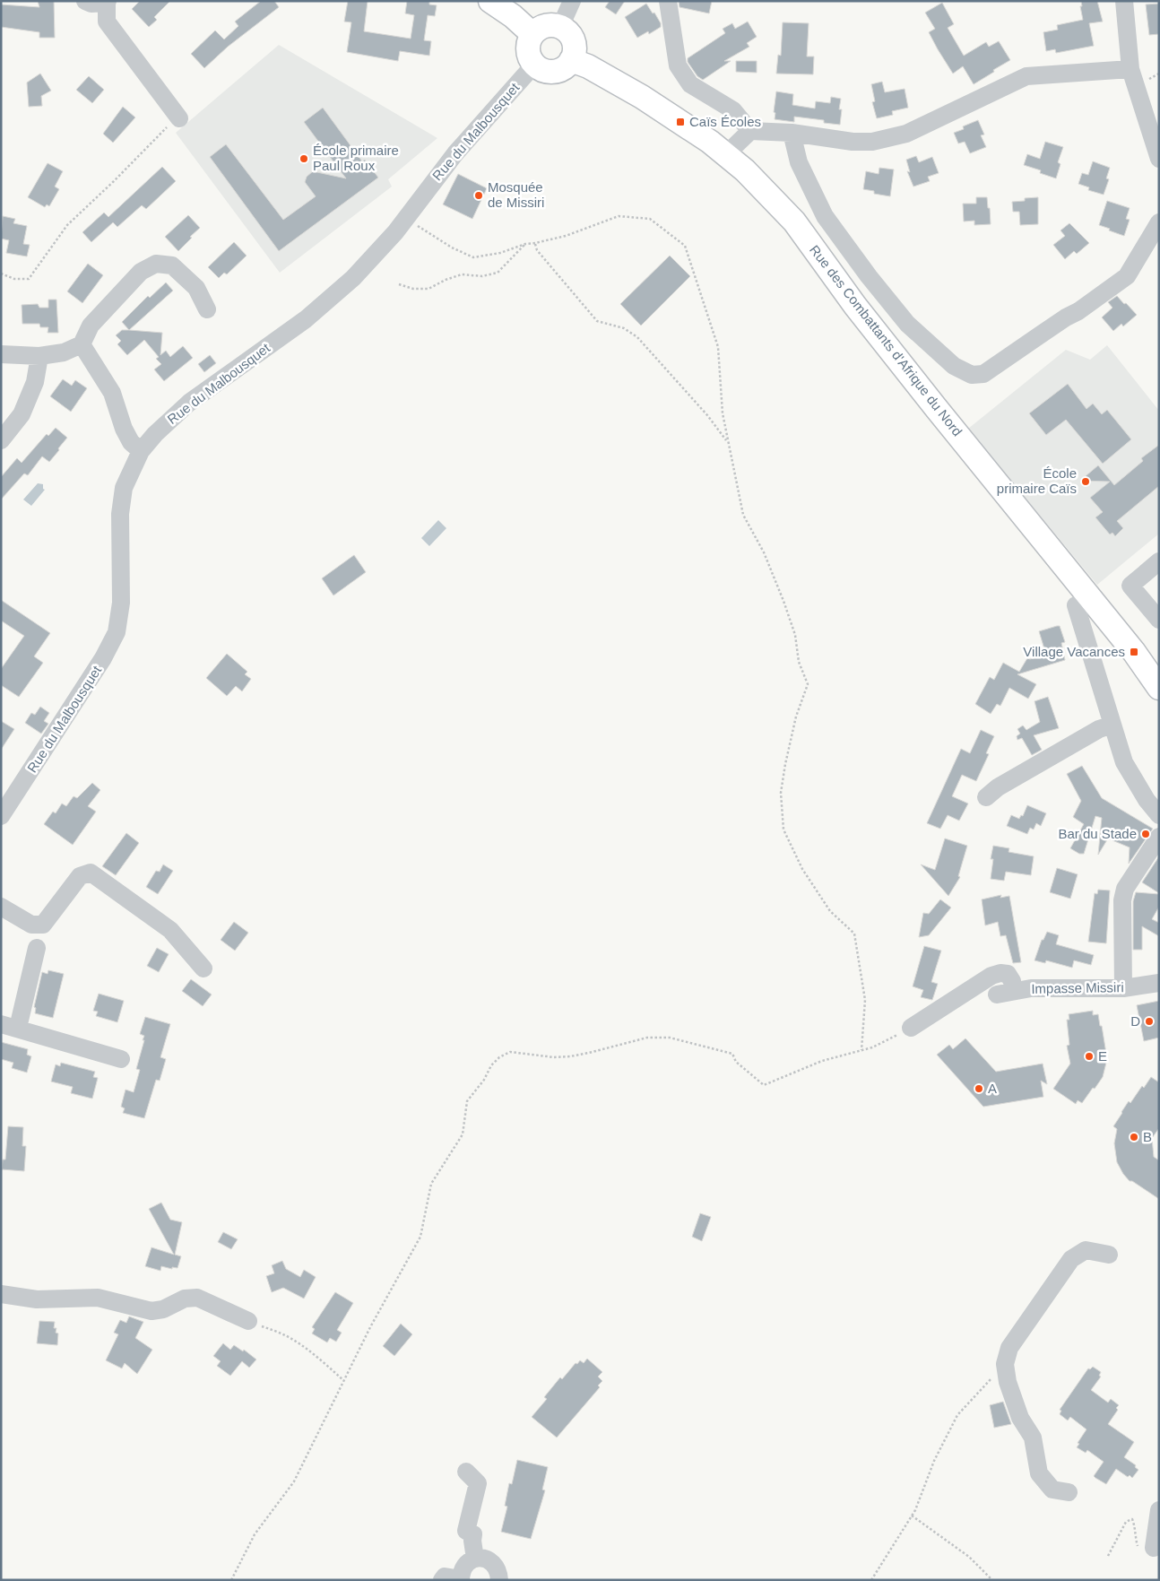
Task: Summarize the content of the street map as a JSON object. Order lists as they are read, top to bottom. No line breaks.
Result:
{"streets":{"main road":["Rue des Combattants d'Afrique du Nord"],"street":["Rue du Malbousquet","Impasse Missiri"]},"crossings":[["Rue du Malbousquet","Rue des Combattants d'Afrique du Nord"]],"places":{"transit":["Caïs Écoles","Village Vacances"],"other":["École primaire Paul Roux","Mosquée de Missiri","École primaire Caïs","Bar du Stade","D","E","A","B"]}}
